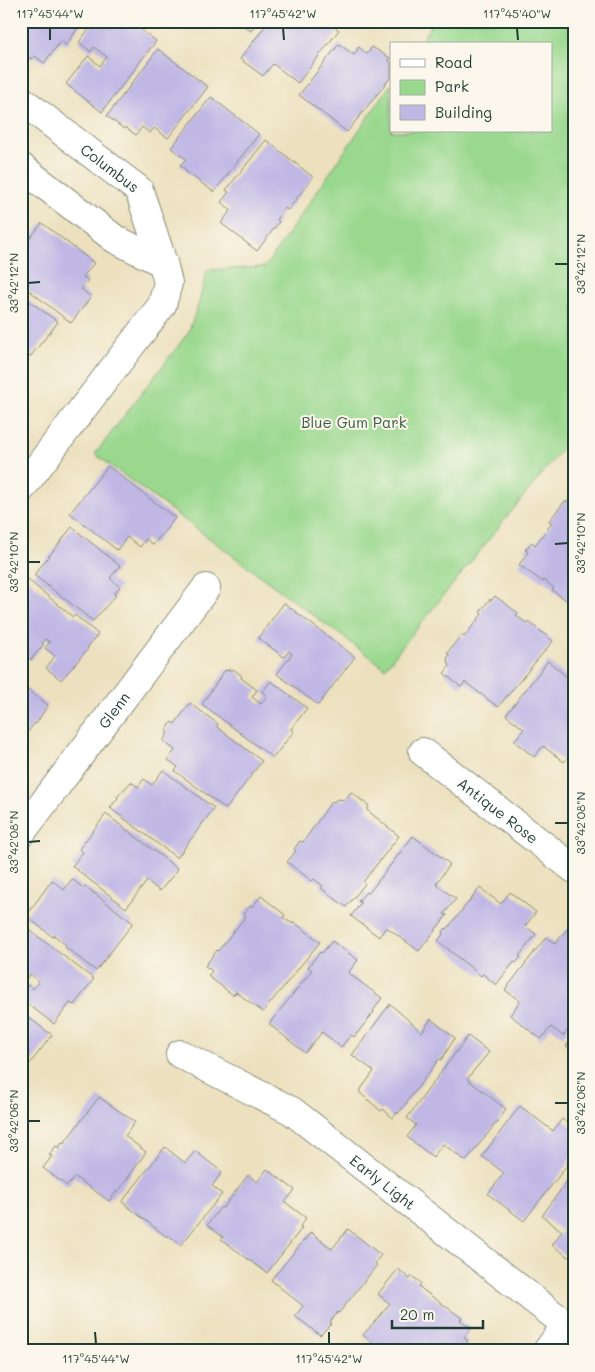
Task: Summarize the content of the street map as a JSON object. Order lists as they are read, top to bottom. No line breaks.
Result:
{"streets":{"street":["Columbus","Glenn","Antique Rose","Early Light"]},"parks":["Blue Gum Park"],"legend":["Road","Park","Building"],"scale_bar":"20 m","coordinates":["117°45'44\"W","117°45'42\"W","117°45'40\"W","33°42'12\"N","33°42'10\"N","33°42'08\"N","33°42'06\"N"]}
